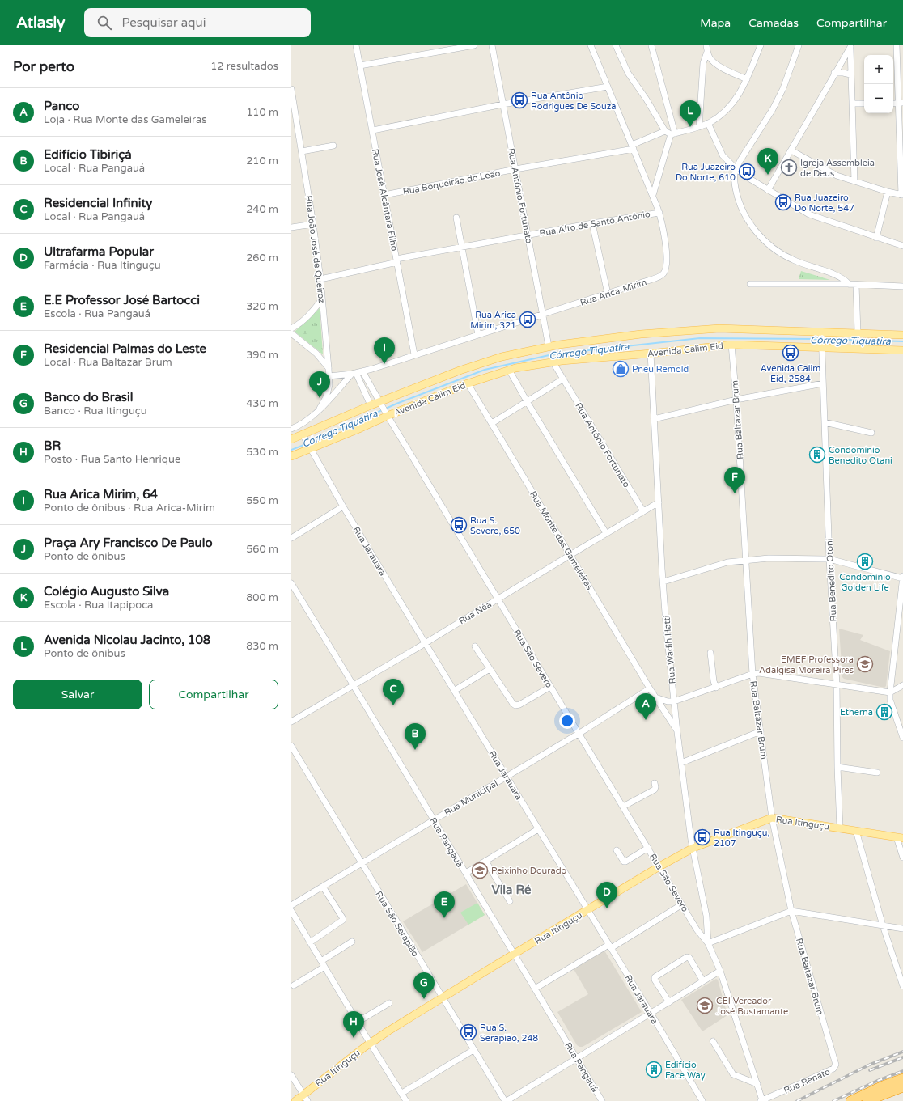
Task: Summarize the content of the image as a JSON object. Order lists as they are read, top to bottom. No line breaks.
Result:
{"streets":{"main road":["Avenida Calim Eid","Rua Itinguçu"],"street":["Rua Boqueirão do Leão","Rua Antônio Fortunato","Rua José Alcântara Filho","Rua Alto de Santo Antônio","Rua João José de Queiroz","Rua Arica-Mirim","Rua Baltazar Brum","Rua Monte das Gameleiras","Rua Jarauara","Rua Benedito Otoni","Rua Néa","Rua Wadih Hatti","Rua São Severo","Rua Municipal","Rua Pangauá","Rua São Serapião","Rua Renato"]},"crossings":[["Rua Boqueirão do Leão","Rua Antônio Fortunato"],["Rua Boqueirão do Leão","Rua José Alcântara Filho"],["Rua Boqueirão do Leão","Rua Arica-Mirim"],["Rua Antônio Fortunato","Rua Alto de Santo Antônio"],["Rua Antônio Fortunato","Rua Arica-Mirim"],["Rua Antônio Fortunato","Avenida Calim Eid"],["Rua Antônio Fortunato","Rua Néa"],["Rua José Alcântara Filho","Rua Alto de Santo Antônio"],["Rua José Alcântara Filho","Rua Arica-Mirim"],["Rua Alto de Santo Antônio","Rua João José de Queiroz"],["Rua Alto de Santo Antônio","Rua Arica-Mirim"],["Rua João José de Queiroz","Rua Arica-Mirim"],["Rua Arica-Mirim","Rua São Severo"],["Avenida Calim Eid","Rua Baltazar Brum"],["Avenida Calim Eid","Rua Monte das Gameleiras"],["Avenida Calim Eid","Rua Jarauara"],["Avenida Calim Eid","Rua Benedito Otoni"],["Avenida Calim Eid","Rua Wadih Hatti"],["Avenida Calim Eid","Rua São Severo"],["Rua Baltazar Brum","Rua Itinguçu"],["Rua Baltazar Brum","Rua Renato"],["Rua Monte das Gameleiras","Rua Néa"],["Rua Monte das Gameleiras","Rua Wadih Hatti"],["Rua Monte das Gameleiras","Rua Municipal"],["Rua Jarauara","Rua Néa"],["Rua Jarauara","Rua Municipal"],["Rua Jarauara","Rua Itinguçu"],["Rua Benedito Otoni","Rua Itinguçu"],["Rua Néa","Rua Wadih Hatti"],["Rua Néa","Rua São Severo"],["Rua Néa","Rua Pangauá"],["Rua Wadih Hatti","Rua São Severo"],["Rua Wadih Hatti","Rua Itinguçu"],["Rua São Severo","Rua Municipal"],["Rua São Severo","Rua Itinguçu"],["Rua Municipal","Rua Pangauá"],["Rua Municipal","Rua São Serapião"],["Rua Itinguçu","Rua Pangauá"],["Rua Itinguçu","Rua São Serapião"]],"districts":["Vila Ré"],"water":["Córrego Tiquatira"],"places":{"bus stop":["Rua Antônio Rodrigues De Souza","Rua Juazeiro Do Norte, 610","Rua Juazeiro Do Norte, 547","Rua Arica Mirim, 321","Avenida Calim Eid, 2584","Rua S. Severo, 650","Rua Itinguçu, 2107","Rua S. Serapião, 248"],"church":["Igreja Assembleia de Deus"],"shop":["Pneu Remold"],"building":["Condomínio Benedito Otani","Condomínio Golden Life","Etherna","Edifício Face Way"],"school or university":["EMEF Professora Adalgisa Moreira Pires","Peixinho Dourado","CEI Vereador José Bustamante"]},"page":{"header":"Atlasly","search":"Pesquisar aqui","nav":["Mapa","Camadas","Compartilhar"],"heading":["Por perto","12 resultados"],"map_buttons":["+","−"],"list":[{"mark":"A","name":"Panco","note":"Loja · Rua Monte das Gameleiras","value":"110 m"},{"mark":"B","name":"Edifício Tibiriçá","note":"Local · Rua Pangauá","value":"210 m"},{"mark":"C","name":"Residencial Infinity","note":"Local · Rua Pangauá","value":"240 m"},{"mark":"D","name":"Ultrafarma Popular","note":"Farmácia · Rua Itinguçu","value":"260 m"},{"mark":"E","name":"E.E Professor José Bartocci","note":"Escola · Rua Pangauá","value":"320 m"},{"mark":"F","name":"Residencial Palmas do Leste","note":"Local · Rua Baltazar Brum","value":"390 m"},{"mark":"G","name":"Banco do Brasil","note":"Banco · Rua Itinguçu","value":"430 m"},{"mark":"H","name":"BR","note":"Posto · Rua Santo Henrique","value":"530 m"},{"mark":"I","name":"Rua Arica Mirim, 64","note":"Ponto de ônibus · Rua Arica-Mirim","value":"550 m"},{"mark":"J","name":"Praça Ary Francisco De Paulo","note":"Ponto de ônibus","value":"560 m"},{"mark":"K","name":"Colégio Augusto Silva","note":"Escola · Rua Itapipoca","value":"800 m"},{"mark":"L","name":"Avenida Nicolau Jacinto, 108","note":"Ponto de ônibus","value":"830 m"}],"pins":["L","K","I","J","F","C","A","B","D","E","G","H"],"buttons":["Salvar","Compartilhar"]}}
